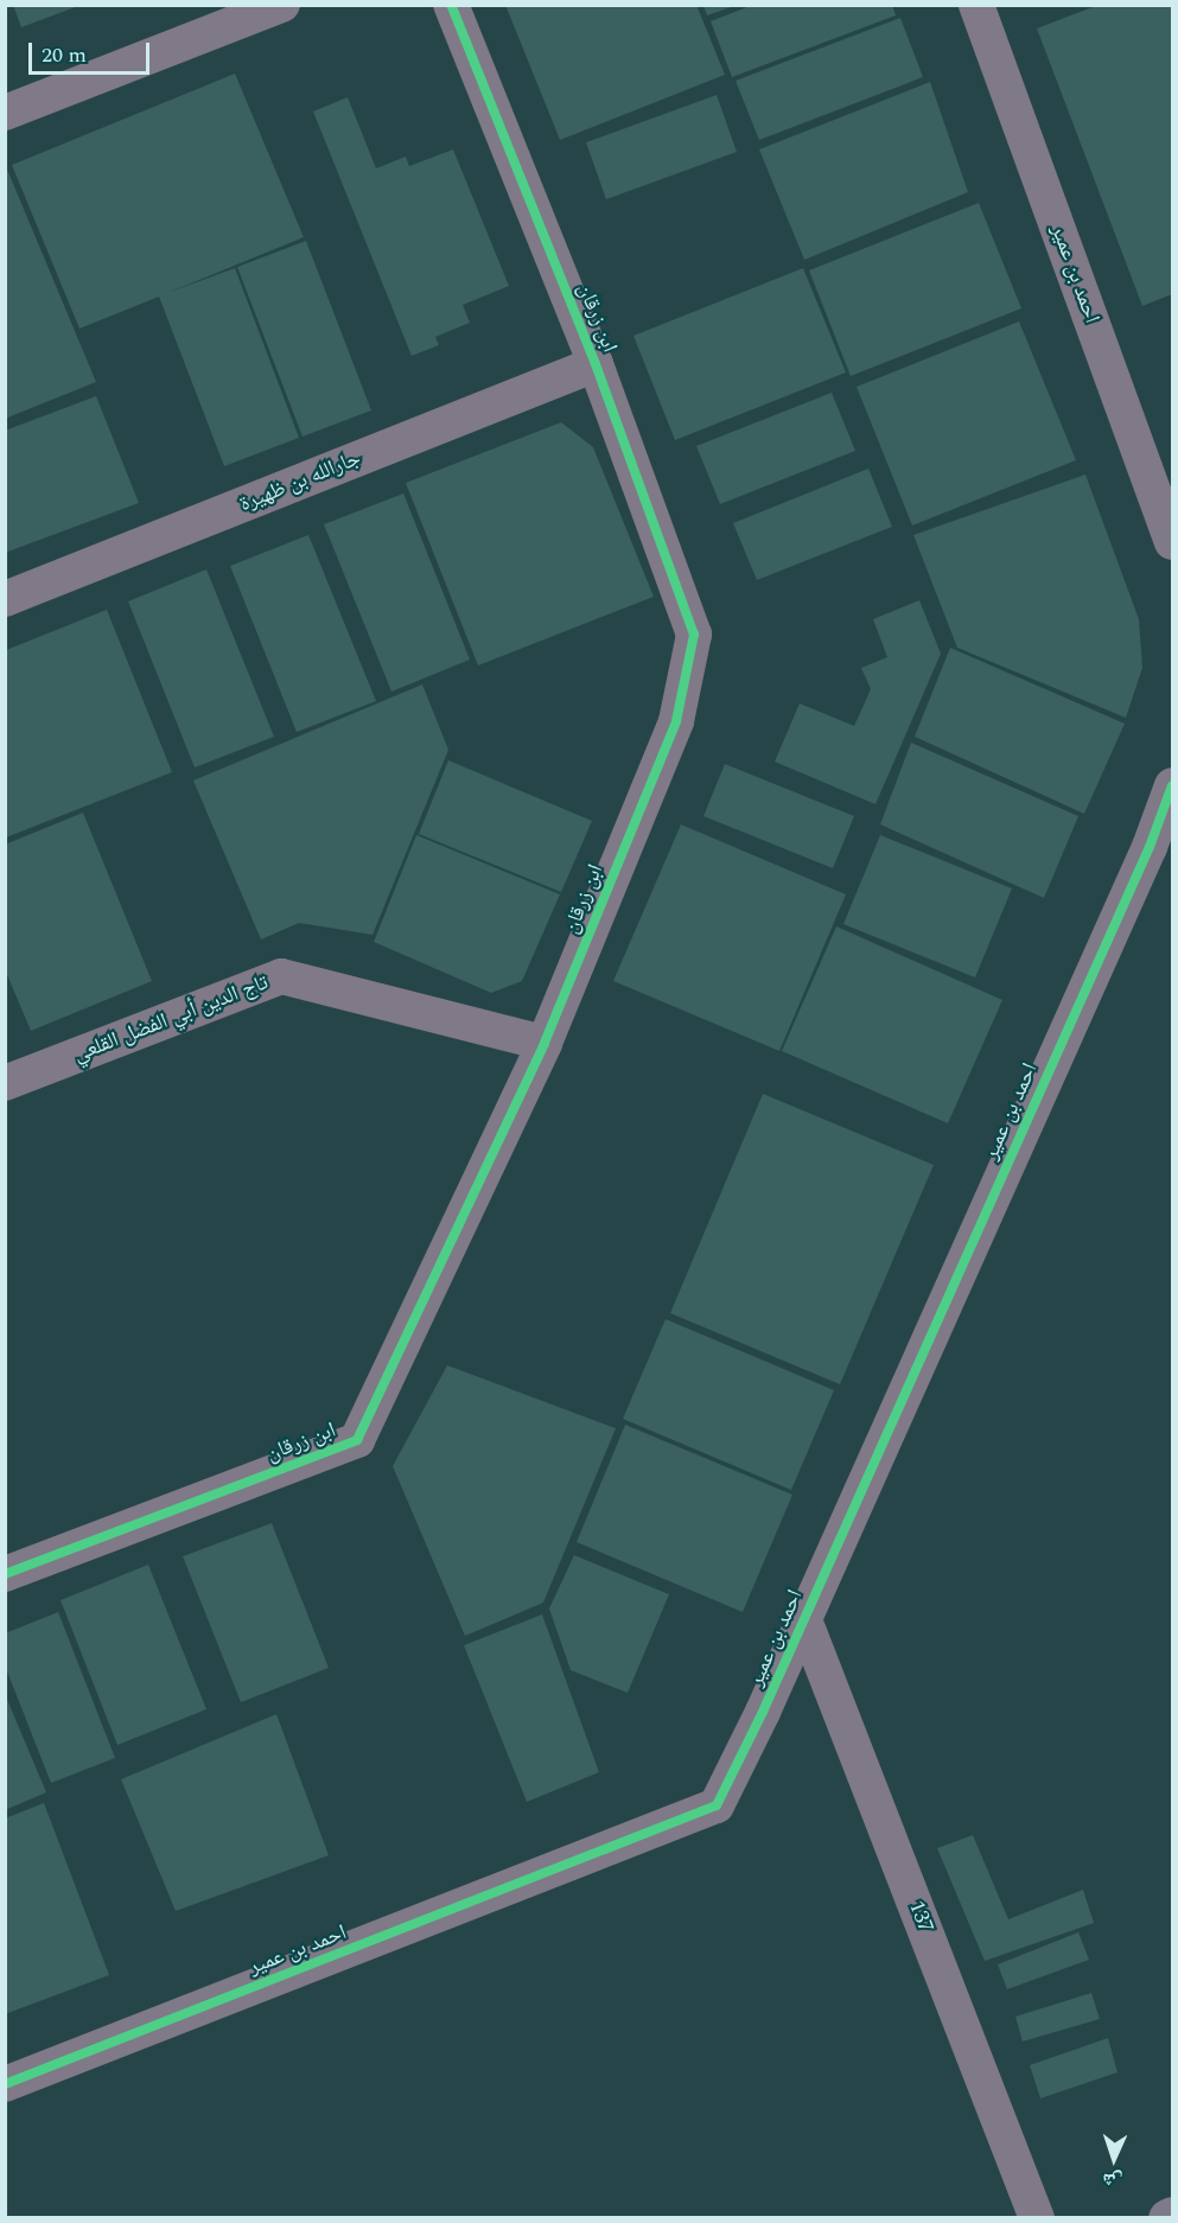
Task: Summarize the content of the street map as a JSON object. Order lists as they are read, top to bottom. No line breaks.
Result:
{"streets":{"street":["احمد بن عمير","ابن زرقان","جارالله بن ظهيرة","تاج الدين أبي الفضل القلعي","137"]},"crossings":[["احمد بن عمير","137"],["ابن زرقان","جارالله بن ظهيرة"],["ابن زرقان","تاج الدين أبي الفضل القلعي"]],"scale_bar":"20 m","north":"bottom"}
